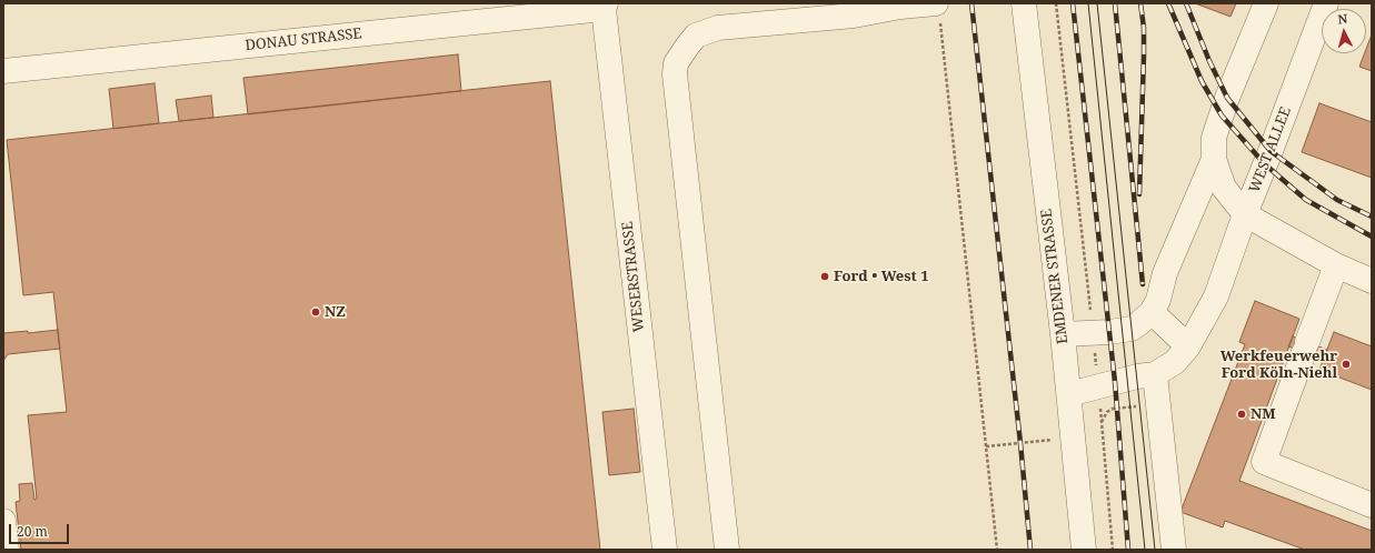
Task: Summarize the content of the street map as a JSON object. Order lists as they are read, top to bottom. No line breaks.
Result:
{"streets":{"street":["DONAU STRASSE","WEST ALLEE","WESERSTRASSE","EMDENER STRASSE"]},"crossings":[["DONAU STRASSE","WESERSTRASSE"]],"places":["Ford • West 1","NZ","Werkfeuerwehr Ford Köln-Niehl","NM"],"scale_bar":"20 m","north":"top"}
